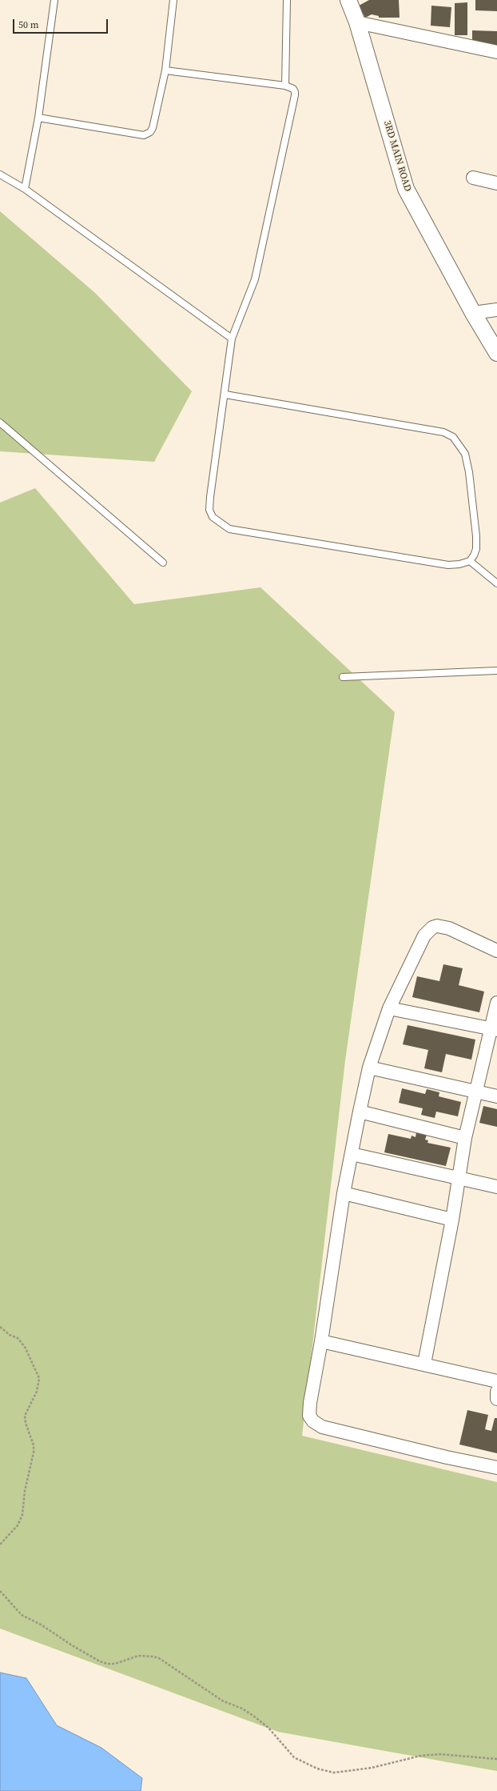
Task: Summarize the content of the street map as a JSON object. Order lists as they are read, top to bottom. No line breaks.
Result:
{"streets":{"street":["3RD MAIN ROAD"]},"scale_bar":"50 m"}
